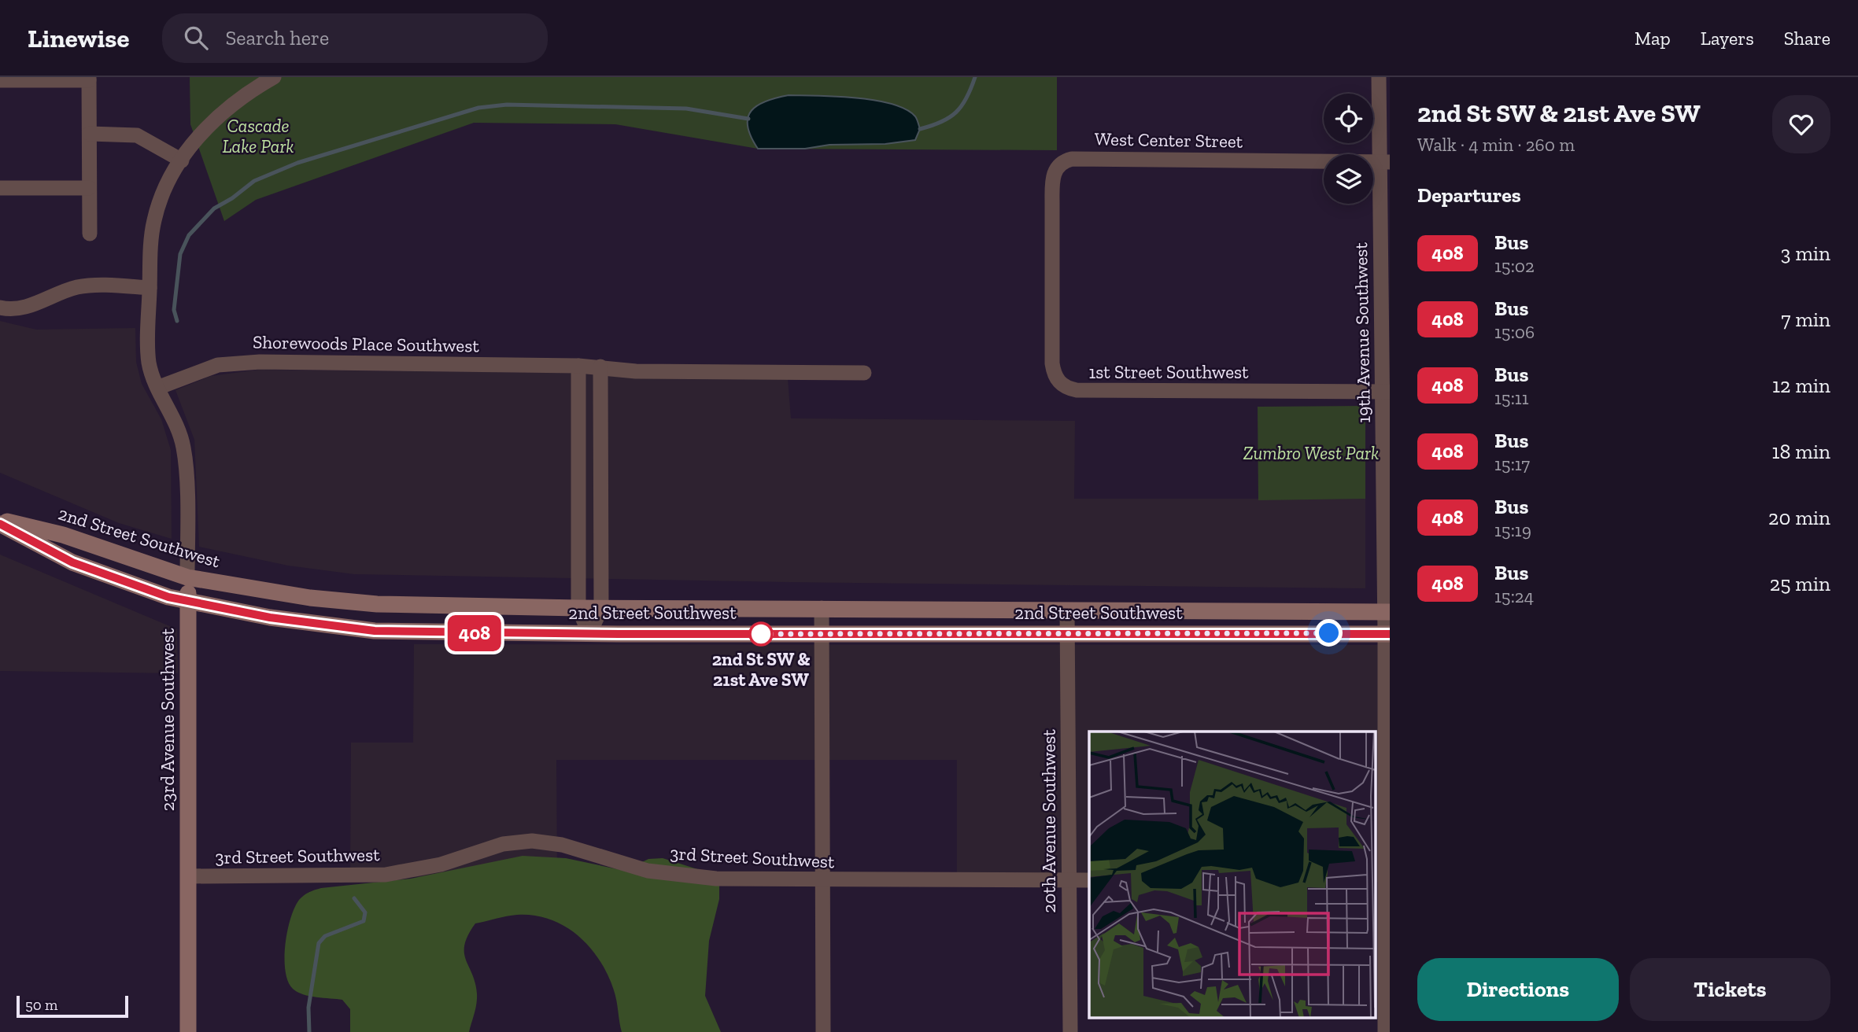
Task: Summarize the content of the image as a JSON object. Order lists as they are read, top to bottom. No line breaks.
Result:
{"streets":{"main road":["2nd Street Southwest","23rd Avenue Southwest"],"street":["West Center Street","19th Avenue Southwest","Shorewoods Place Southwest","1st Street Southwest","20th Avenue Southwest","3rd Street Southwest"]},"crossings":[["West Center Street","19th Avenue Southwest"],["West Center Street","1st Street Southwest"],["19th Avenue Southwest","1st Street Southwest"],["19th Avenue Southwest","2nd Street Southwest"],["Shorewoods Place Southwest","23rd Avenue Southwest"],["2nd Street Southwest","23rd Avenue Southwest"],["2nd Street Southwest","20th Avenue Southwest"],["23rd Avenue Southwest","3rd Street Southwest"],["20th Avenue Southwest","3rd Street Southwest"]],"parks":["Cascade Lake Park","Zumbro West Park"],"places":["2nd St SW & 21st Ave SW"],"lines":["bus line 408"],"scale_bar":"50 m","page":{"header":"Linewise","search":"Search here","nav":["Map","Layers","Share"],"on_map":"408","heading":[["2nd St SW & 21st Ave SW","Walk · 4 min · 260 m"],"Departures"],"list":[{"mark":"408","name":"Bus","note":"15:02","value":"3 min"},{"mark":"408","name":"Bus","note":"15:06","value":"7 min"},{"mark":"408","name":"Bus","note":"15:11","value":"12 min"},{"mark":"408","name":"Bus","note":"15:17","value":"18 min"},{"mark":"408","name":"Bus","note":"15:19","value":"20 min"},{"mark":"408","name":"Bus","note":"15:24","value":"25 min"}],"buttons":["Directions","Tickets"],"scale":"50 m"}}
